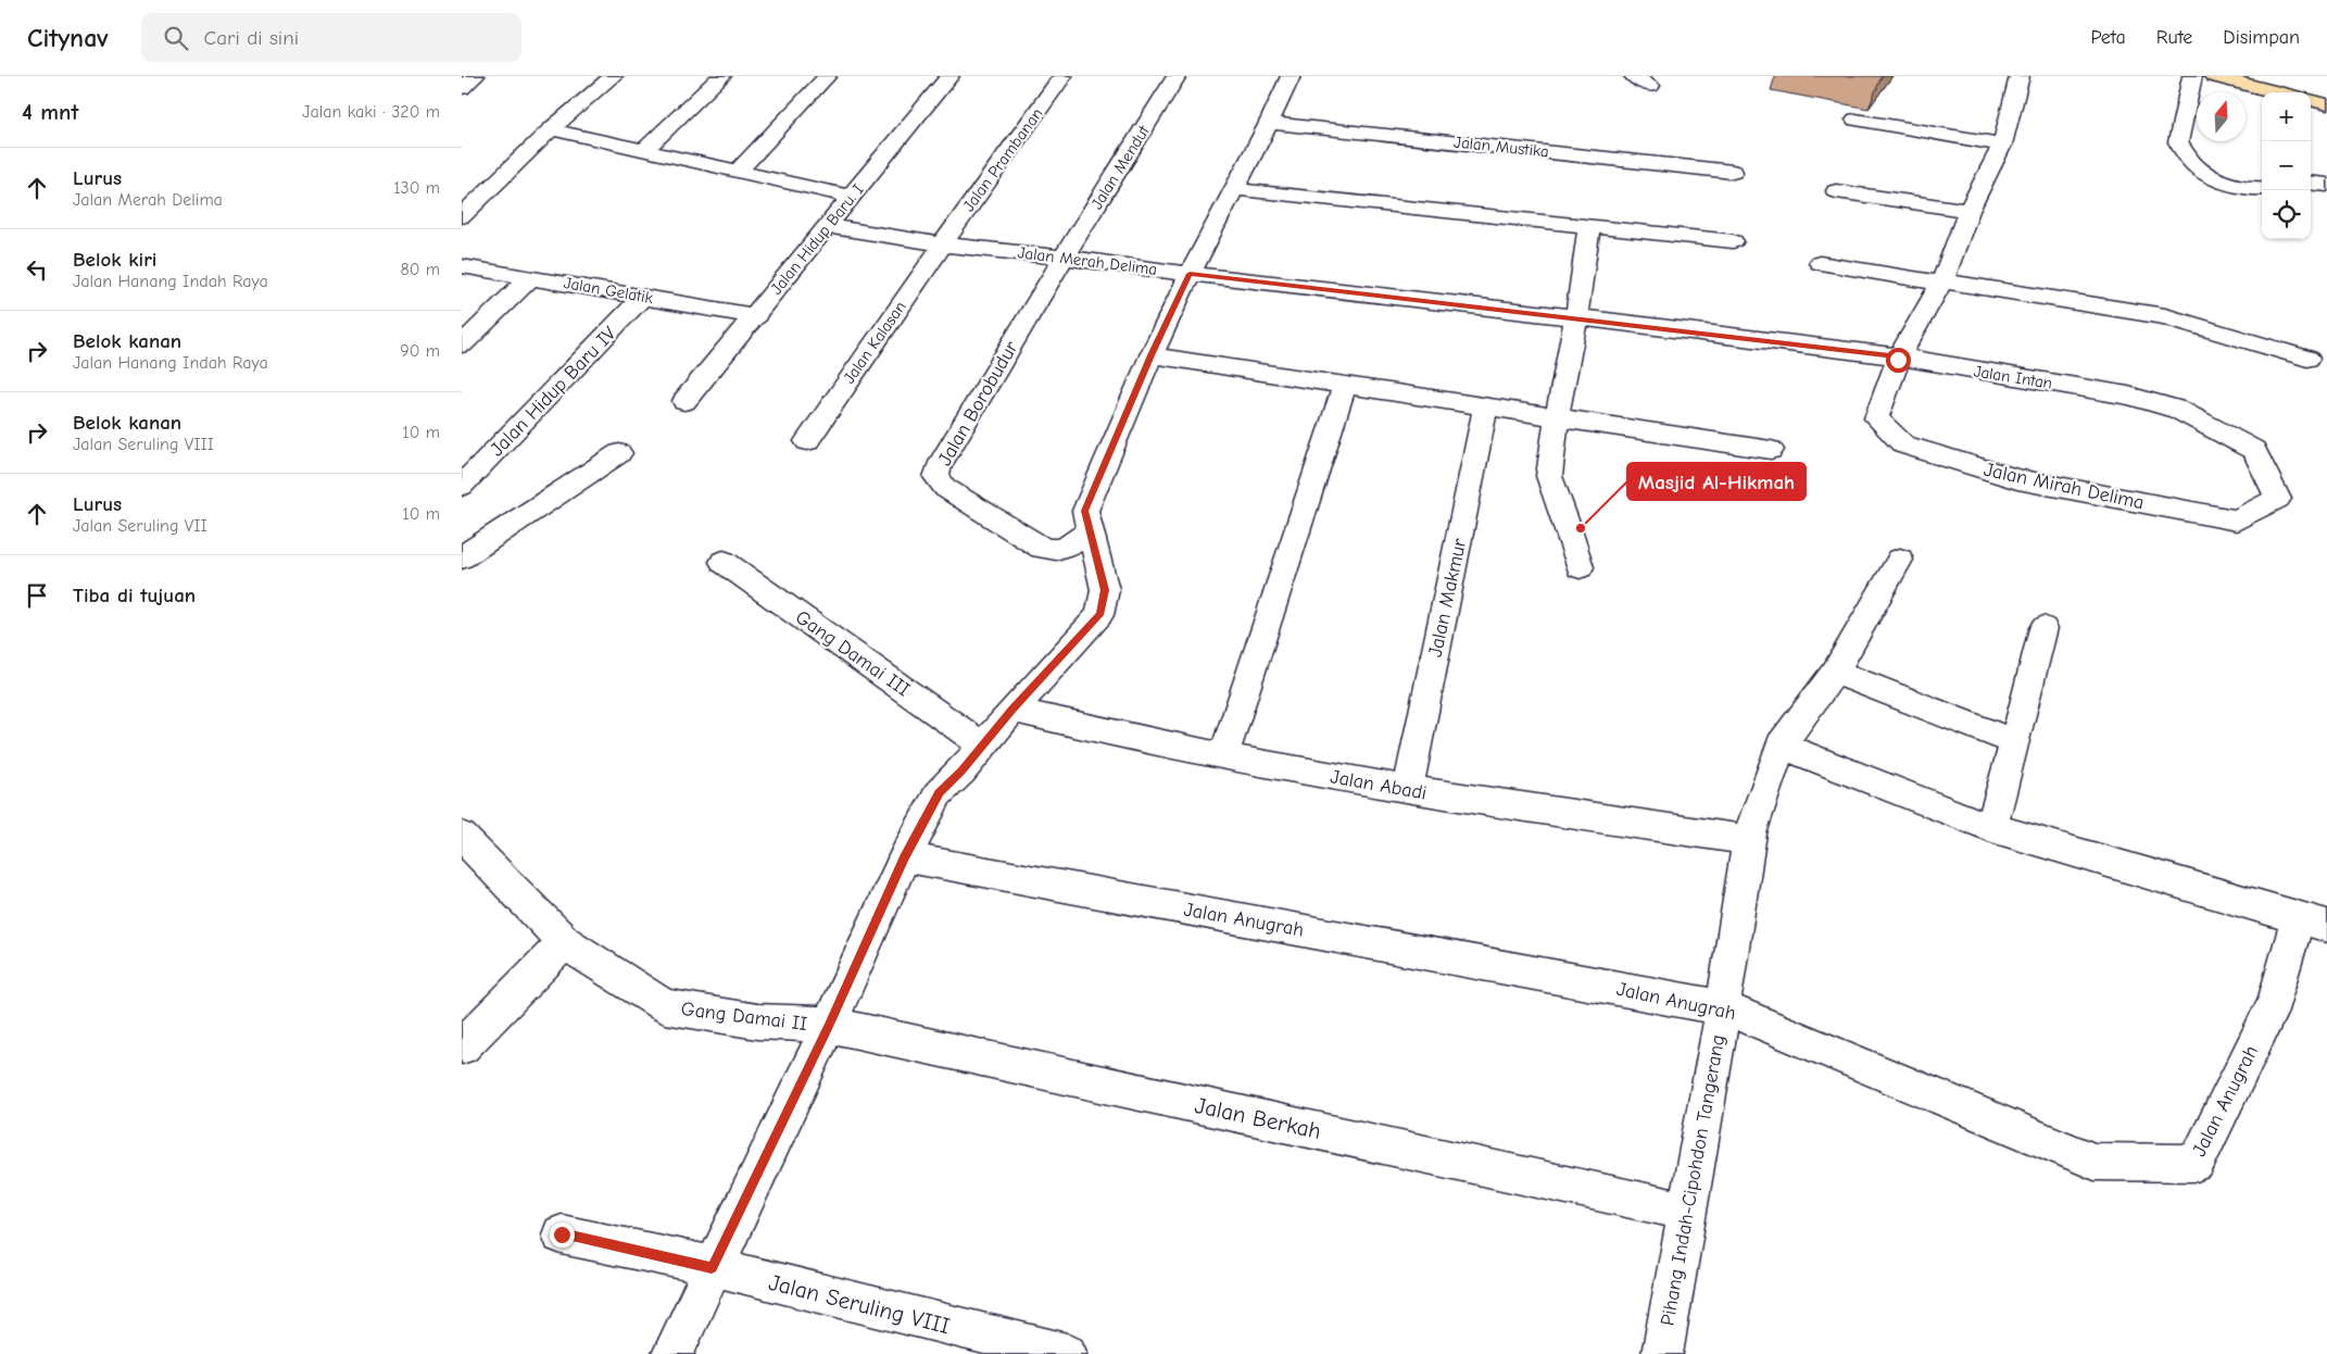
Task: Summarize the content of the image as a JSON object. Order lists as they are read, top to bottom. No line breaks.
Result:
{"streets":{"street":["Jalan Mustika","Jalan Prambanan","Jalan Mendut","Jalan Hidup Baru. I","Jalan Merah Delima","Jalan Gelatik","Jalan Kalasan","Jalan Intan","Jalan Hidup Baru IV","Jalan Borobudur","Jalan Mirah Delima","Jalan Makmur","Gang Damai III","Jalan Abadi","Jalan Anugrah","Gang Damai II","Jalan Berkah","Pihang Indah-Cipohdon Tangerang","Jalan Seruling VIII"]},"crossings":[["Jalan Prambanan","Jalan Merah Delima"],["Jalan Prambanan","Jalan Kalasan"],["Jalan Mendut","Jalan Merah Delima"],["Jalan Mendut","Jalan Borobudur"],["Jalan Hidup Baru. I","Jalan Merah Delima"],["Jalan Hidup Baru. I","Jalan Gelatik"],["Jalan Merah Delima","Jalan Kalasan"],["Jalan Merah Delima","Jalan Intan"],["Jalan Merah Delima","Jalan Borobudur"],["Jalan Merah Delima","Jalan Mirah Delima"],["Jalan Gelatik","Jalan Hidup Baru IV"],["Jalan Intan","Jalan Mirah Delima"],["Jalan Makmur","Jalan Abadi"],["Jalan Abadi","Pihang Indah-Cipohdon Tangerang"],["Jalan Anugrah","Pihang Indah-Cipohdon Tangerang"],["Gang Damai II","Jalan Berkah"],["Jalan Berkah","Pihang Indah-Cipohdon Tangerang"]],"places":["Masjid Al-Hikmah"],"north":"top","page":{"header":"Citynav","search":"Cari di sini","nav":["Peta","Rute","Disimpan"],"heading":["4 mnt","Jalan kaki · 320 m"],"map_buttons":["+","−"],"list":[["Lurus","Jalan Merah Delima","130 m"],["Belok kiri","Jalan Hanang Indah Raya","80 m"],["Belok kanan","Jalan Hanang Indah Raya","90 m"],["Belok kanan","Jalan Seruling VIII","10 m"],["Lurus","Jalan Seruling VII","10 m"],"Tiba di tujuan"]}}
